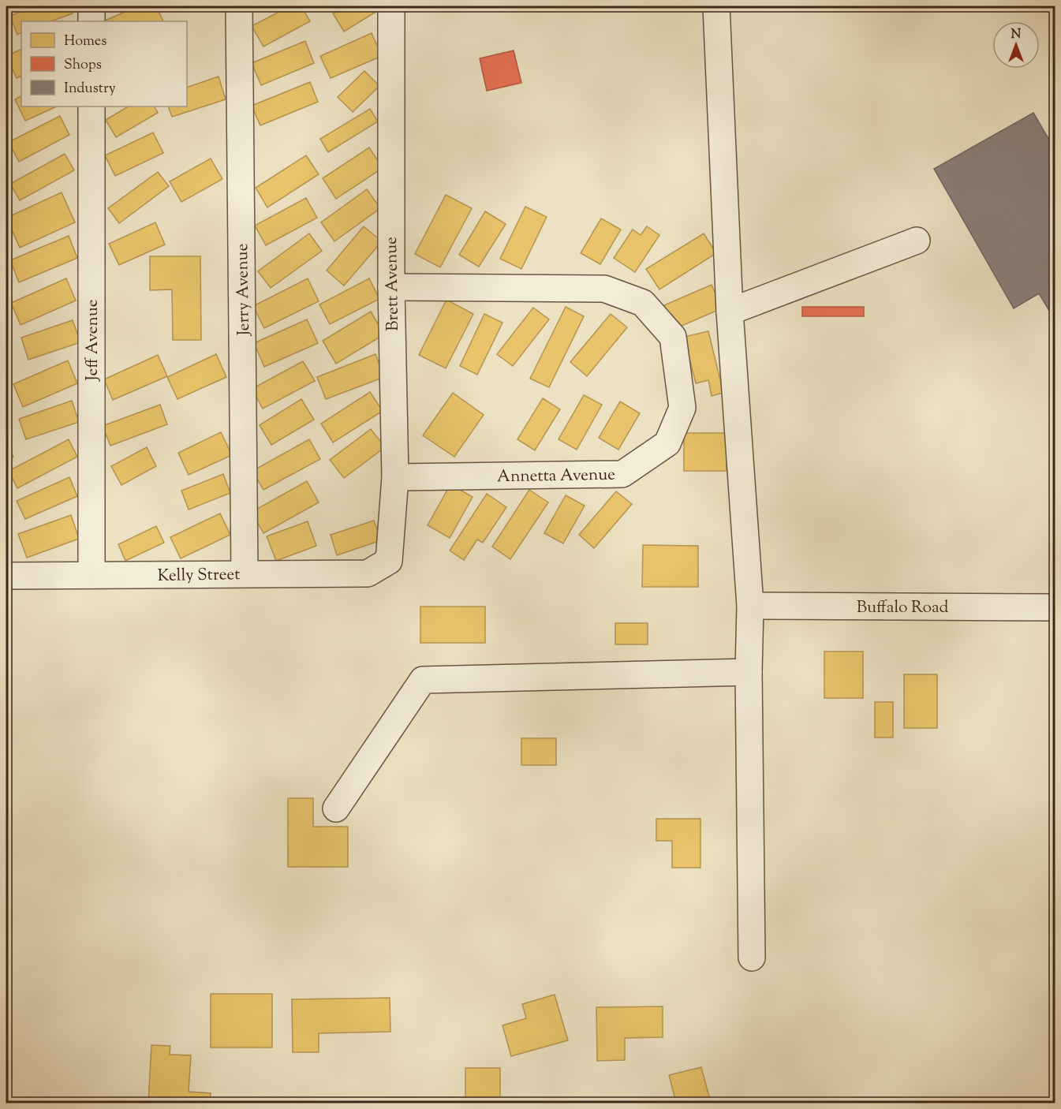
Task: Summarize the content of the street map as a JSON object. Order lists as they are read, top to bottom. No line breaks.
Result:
{"streets":{"street":["Brett Avenue","Jerry Avenue","Jeff Avenue","Annetta Avenue","Kelly Street","Buffalo Road"]},"crossings":[["Brett Avenue","Annetta Avenue"],["Brett Avenue","Kelly Street"],["Jerry Avenue","Kelly Street"],["Jeff Avenue","Kelly Street"]],"legend":["Homes","Shops","Industry"],"north":"top"}
